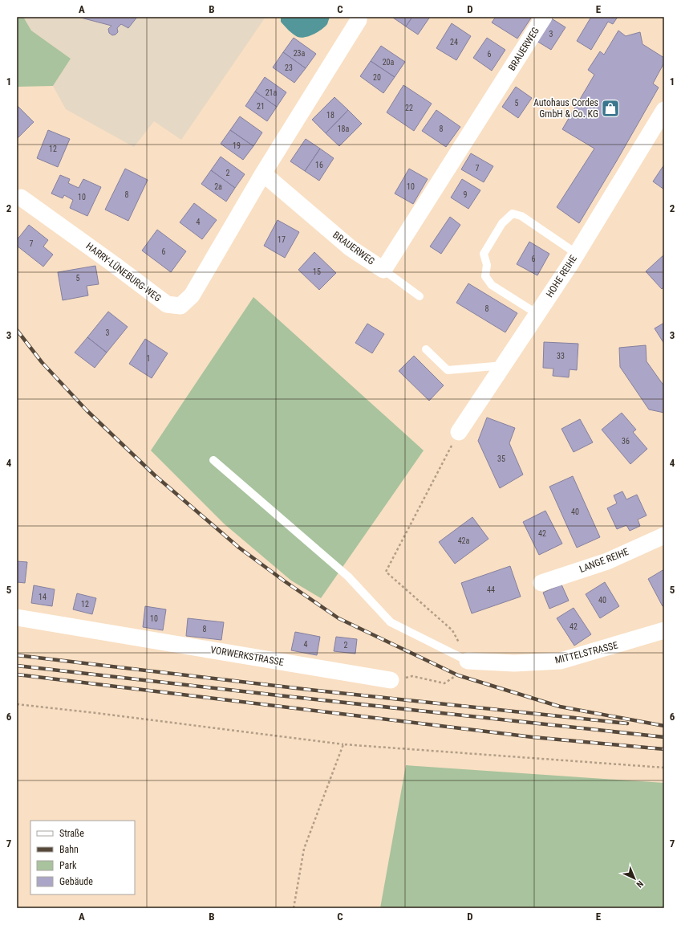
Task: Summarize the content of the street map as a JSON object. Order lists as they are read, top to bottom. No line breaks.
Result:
{"streets":{"street":["BRAUERWEG","HARRY-LÜNEBURG-WEG","HOHE REIHE","LANGE REIHE","MITTELSTRASSE","VORWERKSTRASSE"]},"crossings":[["BRAUERWEG","HARRY-LÜNEBURG-WEG"]],"places":{"shop":["Autohaus Cordes GmbH & Co. KG"]},"house_numbers":["3","24","23a","6","20a","23","20","21a","5","21","22","18","18a","8","19","12","16","7","2","2a","10","8","9","10","4","17","7","6","6","15","5","8","3","33","1","36","35","40","42","42a","44","14","40","12","10","42","8","4","2"],"legend":["Straße","Bahn","Park","Gebäude"],"north":"bottom right","grid":{"columns":["A","B","C","D","E"],"rows":["1","2","3","4","5","6","7"]}}
